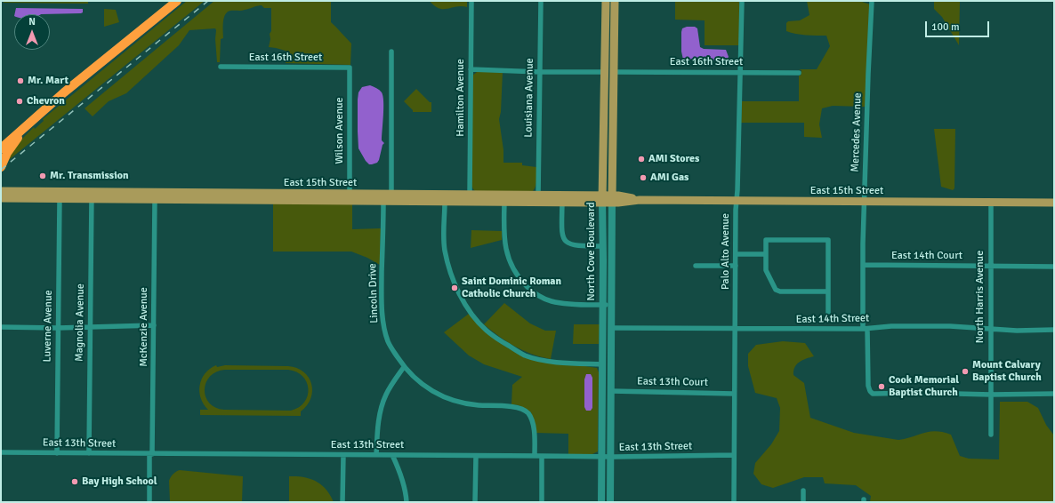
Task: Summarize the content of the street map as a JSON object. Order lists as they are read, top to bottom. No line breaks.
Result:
{"streets":{"main road":["East 15th Street","North Cove Boulevard"],"street":["East 16th Street","Hamilton Avenue","Louisiana Avenue","Wilson Avenue","Mercedes Avenue","Palo Alto Avenue","East 14th Court","Lincoln Drive","North Harris Avenue","East 14th Street","Magnolia Avenue","Luverne Avenue","McKenzie Avenue","East 13th Court","East 13th Street"]},"crossings":[["East 16th Street","Wilson Avenue"],["East 16th Street","North Cove Boulevard"],["East 16th Street","Palo Alto Avenue"],["Hamilton Avenue","East 15th Street"],["Louisiana Avenue","East 15th Street"],["Wilson Avenue","East 15th Street"],["Mercedes Avenue","East 15th Street"],["Mercedes Avenue","East 14th Court"],["Mercedes Avenue","North Harris Avenue"],["Mercedes Avenue","East 14th Street"],["East 15th Street","North Cove Boulevard"],["East 15th Street","Palo Alto Avenue"],["East 15th Street","Lincoln Drive"],["East 15th Street","North Harris Avenue"],["East 15th Street","Magnolia Avenue"],["East 15th Street","Luverne Avenue"],["East 15th Street","McKenzie Avenue"],["North Cove Boulevard","East 14th Street"],["North Cove Boulevard","East 13th Court"],["North Cove Boulevard","East 13th Street"],["Palo Alto Avenue","East 14th Street"],["Palo Alto Avenue","East 13th Court"],["Palo Alto Avenue","East 13th Street"],["East 14th Court","North Harris Avenue"],["Lincoln Drive","East 13th Street"],["North Harris Avenue","East 14th Street"],["Magnolia Avenue","East 13th Street"],["Luverne Avenue","East 13th Street"],["McKenzie Avenue","East 13th Street"]],"places":["Mr. Mart","Chevron","AMI Stores","Mr. Transmission","AMI Gas","Saint Dominic Roman Catholic Church","Mount Calvary Baptist Church","Cook Memorial Baptist Church","Bay High School"],"scale_bar":"100 m","north":"top"}
